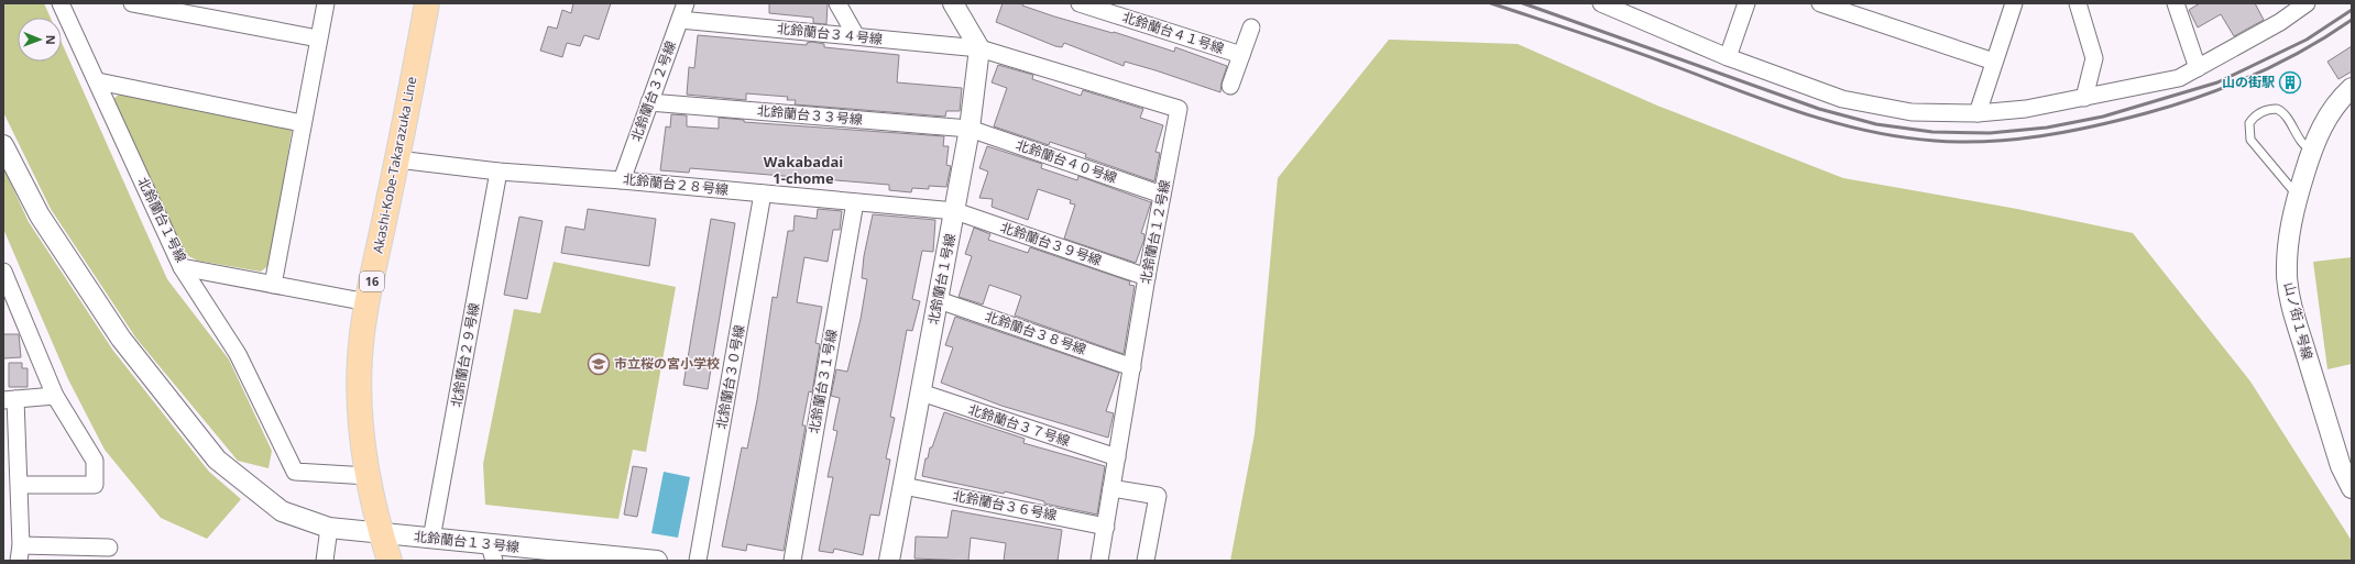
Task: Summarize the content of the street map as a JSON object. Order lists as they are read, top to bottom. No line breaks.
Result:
{"streets":{"main road":["Akashi-Kobe-Takarazuka Line","16"],"street":["北鈴蘭台４１号線","北鈴蘭台３４号線","北鈴蘭台３２号線","北鈴蘭台３３号線","北鈴蘭台４０号線","北鈴蘭台２８号線","北鈴蘭台１号線","北鈴蘭台１２号線","北鈴蘭台３９号線","山ノ街１号線","北鈴蘭台３８号線","北鈴蘭台２９号線","北鈴蘭台３０号線","北鈴蘭台３１号線","北鈴蘭台３７号線","北鈴蘭台３６号線","北鈴蘭台１３号線"]},"crossings":[["北鈴蘭台３４号線","北鈴蘭台３２号線"],["北鈴蘭台３４号線","北鈴蘭台１号線"],["北鈴蘭台３４号線","北鈴蘭台１２号線"],["北鈴蘭台３２号線","北鈴蘭台３３号線"],["北鈴蘭台３２号線","北鈴蘭台２８号線"],["北鈴蘭台３３号線","北鈴蘭台４０号線"],["北鈴蘭台３３号線","北鈴蘭台１号線"],["北鈴蘭台４０号線","北鈴蘭台１号線"],["北鈴蘭台４０号線","北鈴蘭台１２号線"],["Akashi-Kobe-Takarazuka Line","北鈴蘭台２８号線"],["Akashi-Kobe-Takarazuka Line","北鈴蘭台１号線"],["Akashi-Kobe-Takarazuka Line","北鈴蘭台１３号線"],["北鈴蘭台２８号線","北鈴蘭台１号線"],["北鈴蘭台２８号線","北鈴蘭台３９号線"],["北鈴蘭台２８号線","北鈴蘭台２９号線"],["北鈴蘭台２８号線","北鈴蘭台３０号線"],["北鈴蘭台２８号線","北鈴蘭台３１号線"],["北鈴蘭台１号線","北鈴蘭台１２号線"],["北鈴蘭台１号線","北鈴蘭台３９号線"],["北鈴蘭台１号線","北鈴蘭台３８号線"],["北鈴蘭台１号線","北鈴蘭台３７号線"],["北鈴蘭台１号線","北鈴蘭台３６号線"],["北鈴蘭台１２号線","北鈴蘭台３９号線"],["北鈴蘭台１２号線","北鈴蘭台３８号線"],["北鈴蘭台１２号線","北鈴蘭台３７号線"],["北鈴蘭台１２号線","北鈴蘭台３６号線"],["北鈴蘭台２９号線","北鈴蘭台１３号線"]],"districts":["Wakabadai 1-chome"],"places":{"building":["山の街駅"],"school or university":["市立桜の宮小学校"]},"north":"right"}
